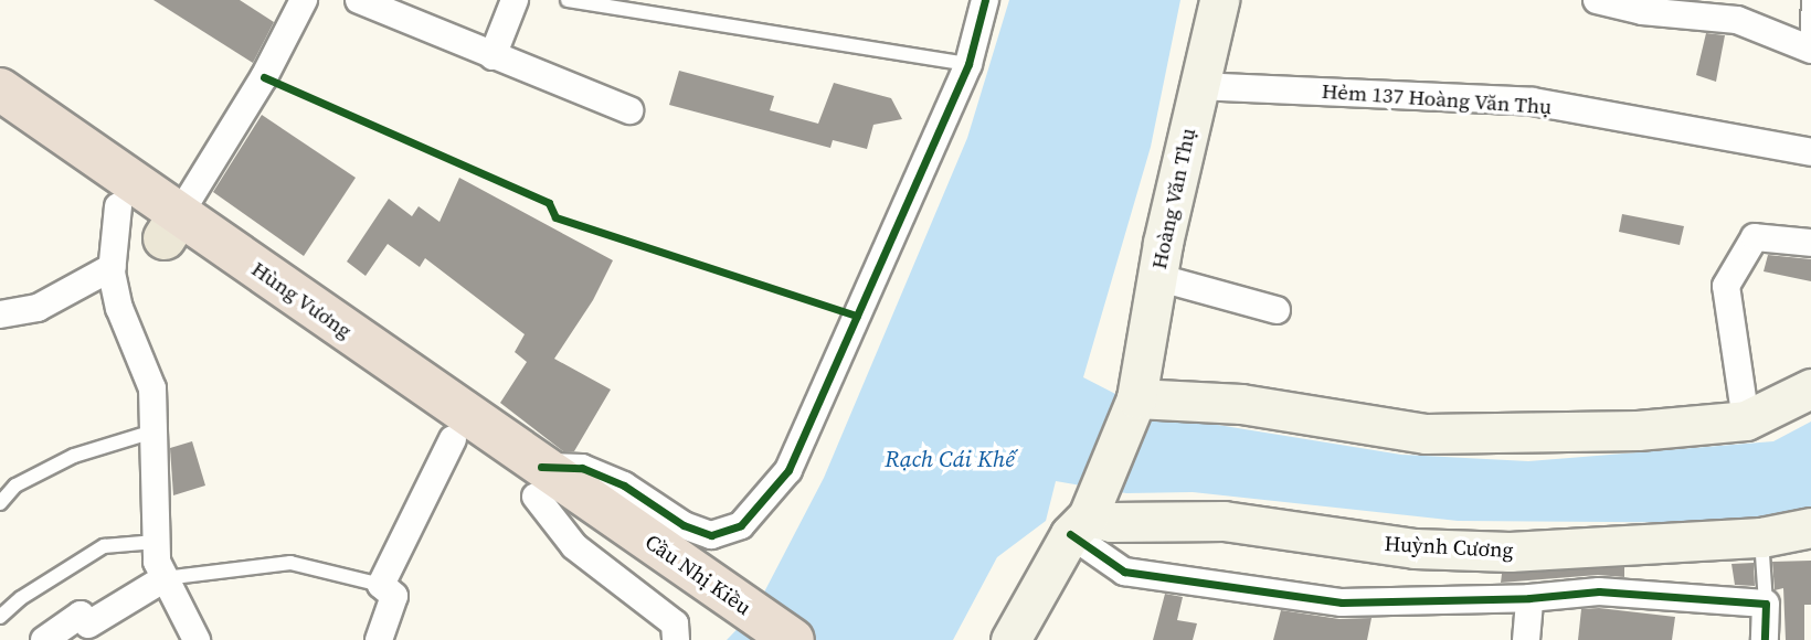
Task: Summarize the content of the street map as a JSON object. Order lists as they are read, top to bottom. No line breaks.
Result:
{"streets":{"highway":["Hùng Vương","Cầu Nhị Kiều"],"street":["Hẻm 137 Hoàng Văn Thụ","Hoàng Văn Thụ","Huỳnh Cương"]},"crossings":[["Hẻm 137 Hoàng Văn Thụ","Hoàng Văn Thụ"],["Hoàng Văn Thụ","Huỳnh Cương"],["Hùng Vương","Cầu Nhị Kiều"]],"water":["Rạch Cái Khế"]}
